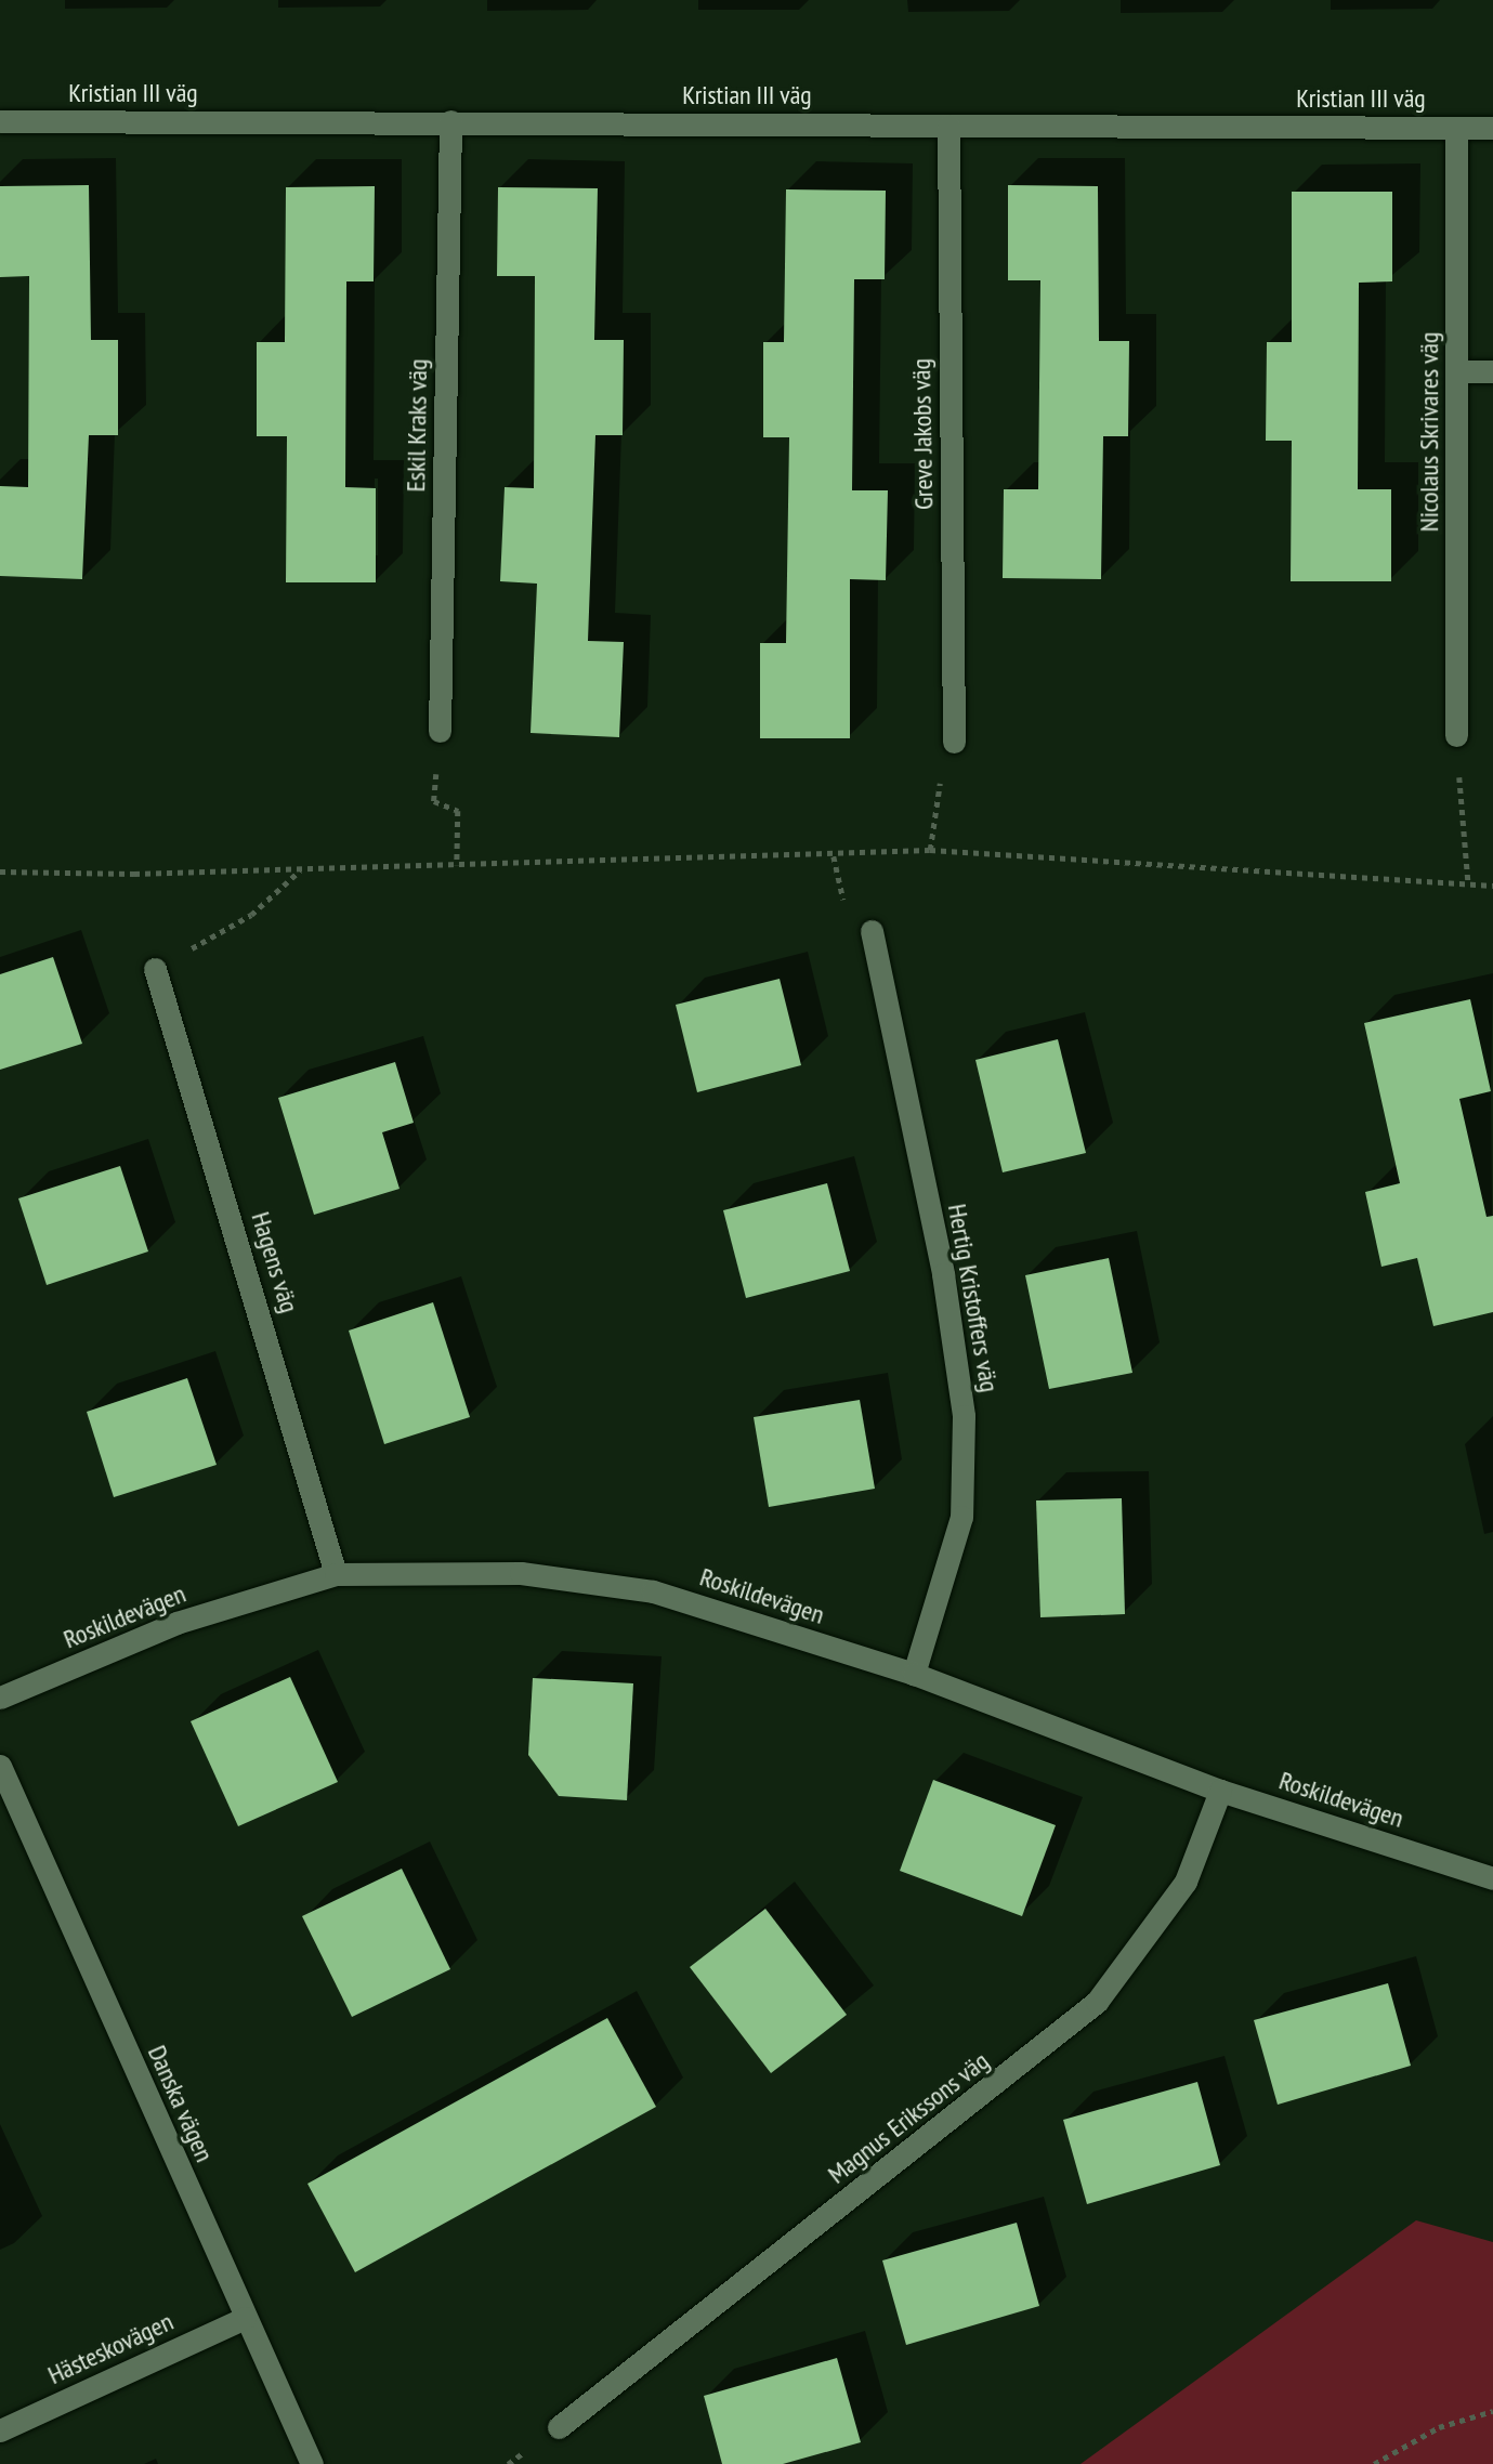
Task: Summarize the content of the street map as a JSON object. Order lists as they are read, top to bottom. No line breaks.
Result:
{"streets":{"street":["Kristian III väg","Eskil Kraks väg","Nicolaus Skrivares väg","Greve Jakobs väg","Hagens väg","Hertig Kristoffers väg","Roskildevägen","Danska vägen","Magnus Erikssons väg","Hästeskovägen"]},"crossings":[["Kristian III väg","Eskil Kraks väg"],["Kristian III väg","Nicolaus Skrivares väg"],["Kristian III väg","Greve Jakobs väg"],["Hagens väg","Roskildevägen"],["Hertig Kristoffers väg","Roskildevägen"],["Roskildevägen","Magnus Erikssons väg"],["Danska vägen","Hästeskovägen"]]}
